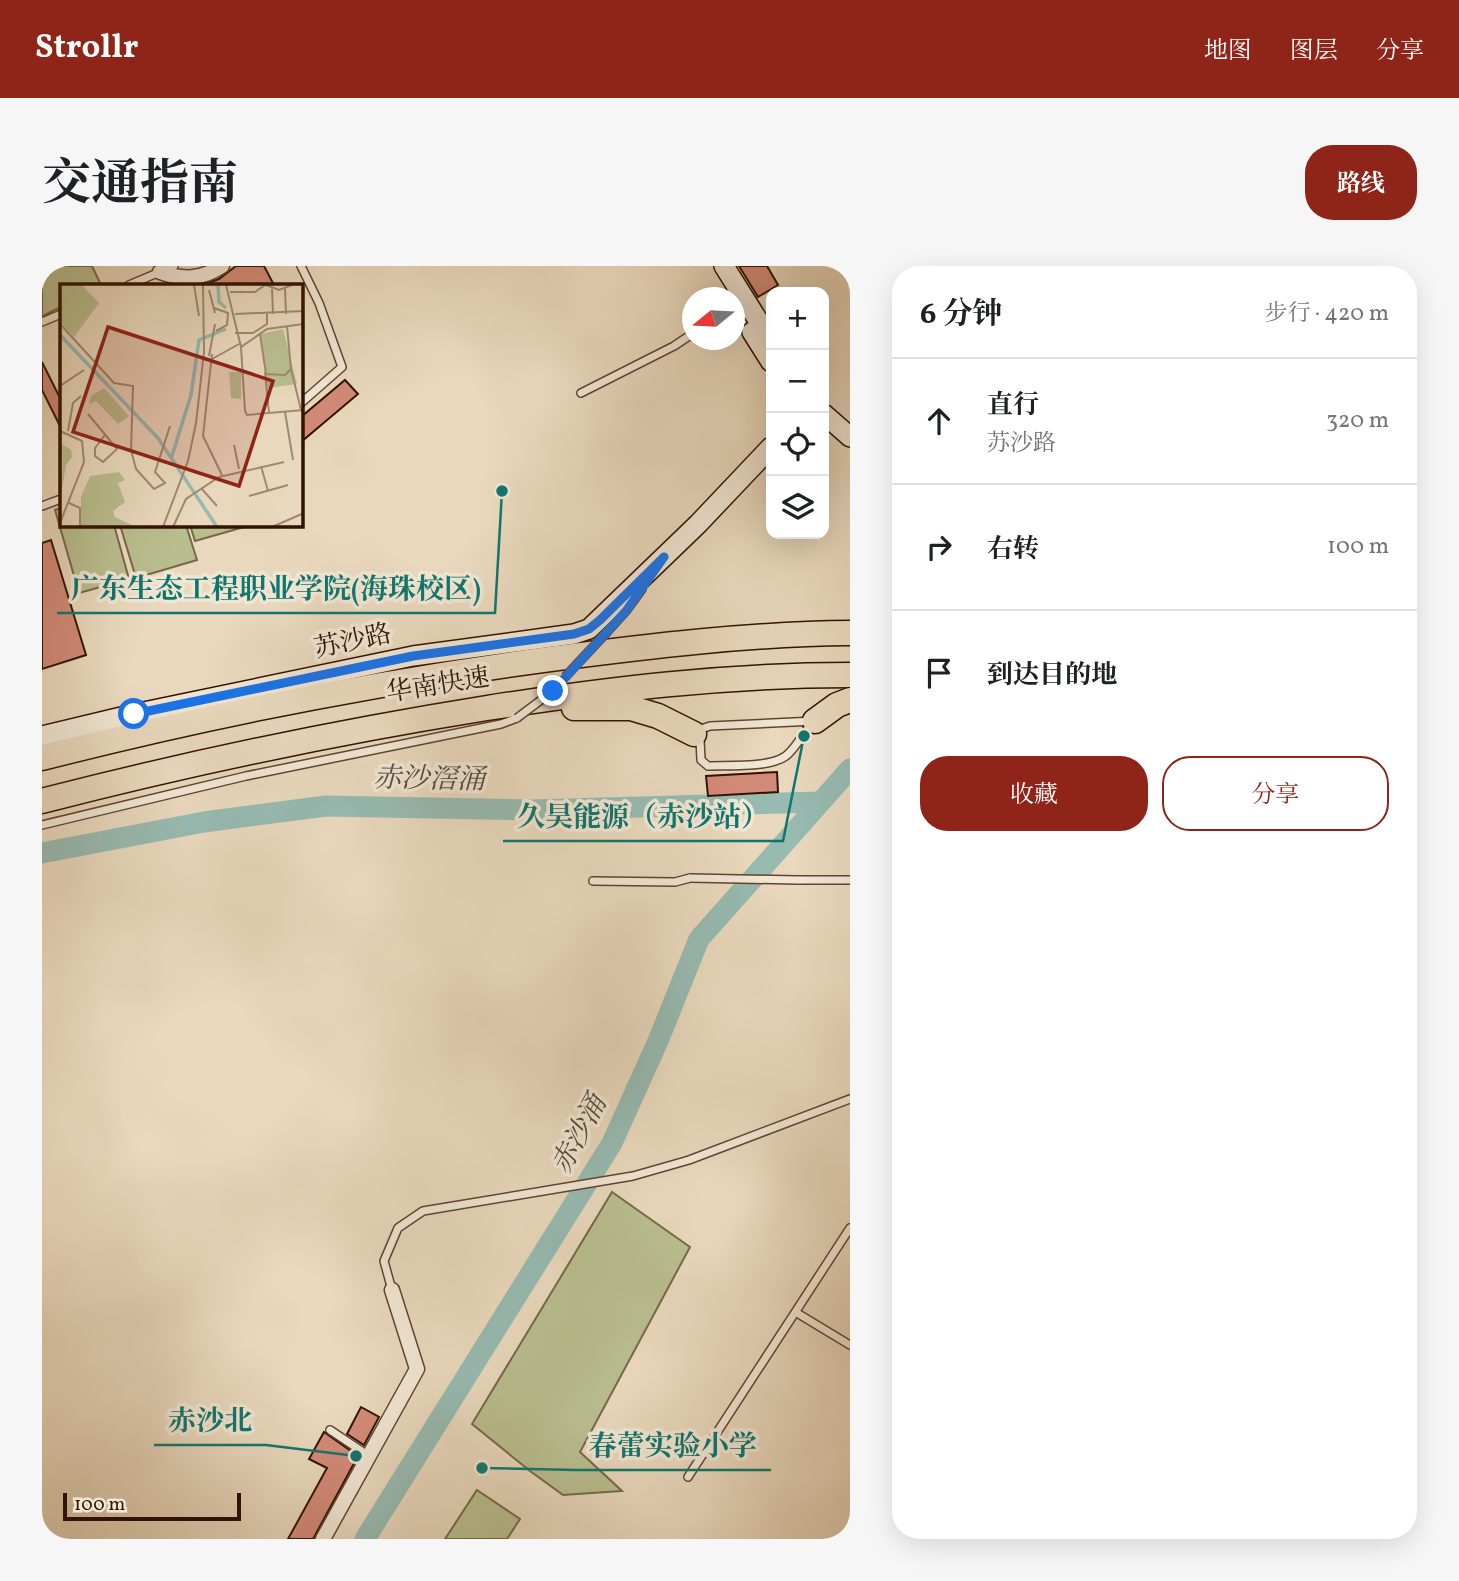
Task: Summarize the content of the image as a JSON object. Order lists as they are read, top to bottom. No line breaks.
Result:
{"streets":{"highway":["华南快速"],"street":["苏沙路"]},"water":["赤沙滘涌","赤沙涌"],"places":["广东生态工程职业学院(海珠校区)","久昊能源（赤沙站）","赤沙北","春蕾实验小学"],"scale_bar":"100 m","north":"left","page":{"header":"Strollr","nav":["地图","图层","分享"],"title":"交通指南","buttons":["路线",["收藏","分享"]],"heading":["6 分钟","步行 · 420 m"],"map_buttons":["+","−"],"list":[["直行","苏沙路","320 m"],["右转","100 m"],"到达目的地"],"scale":"100 m"}}
